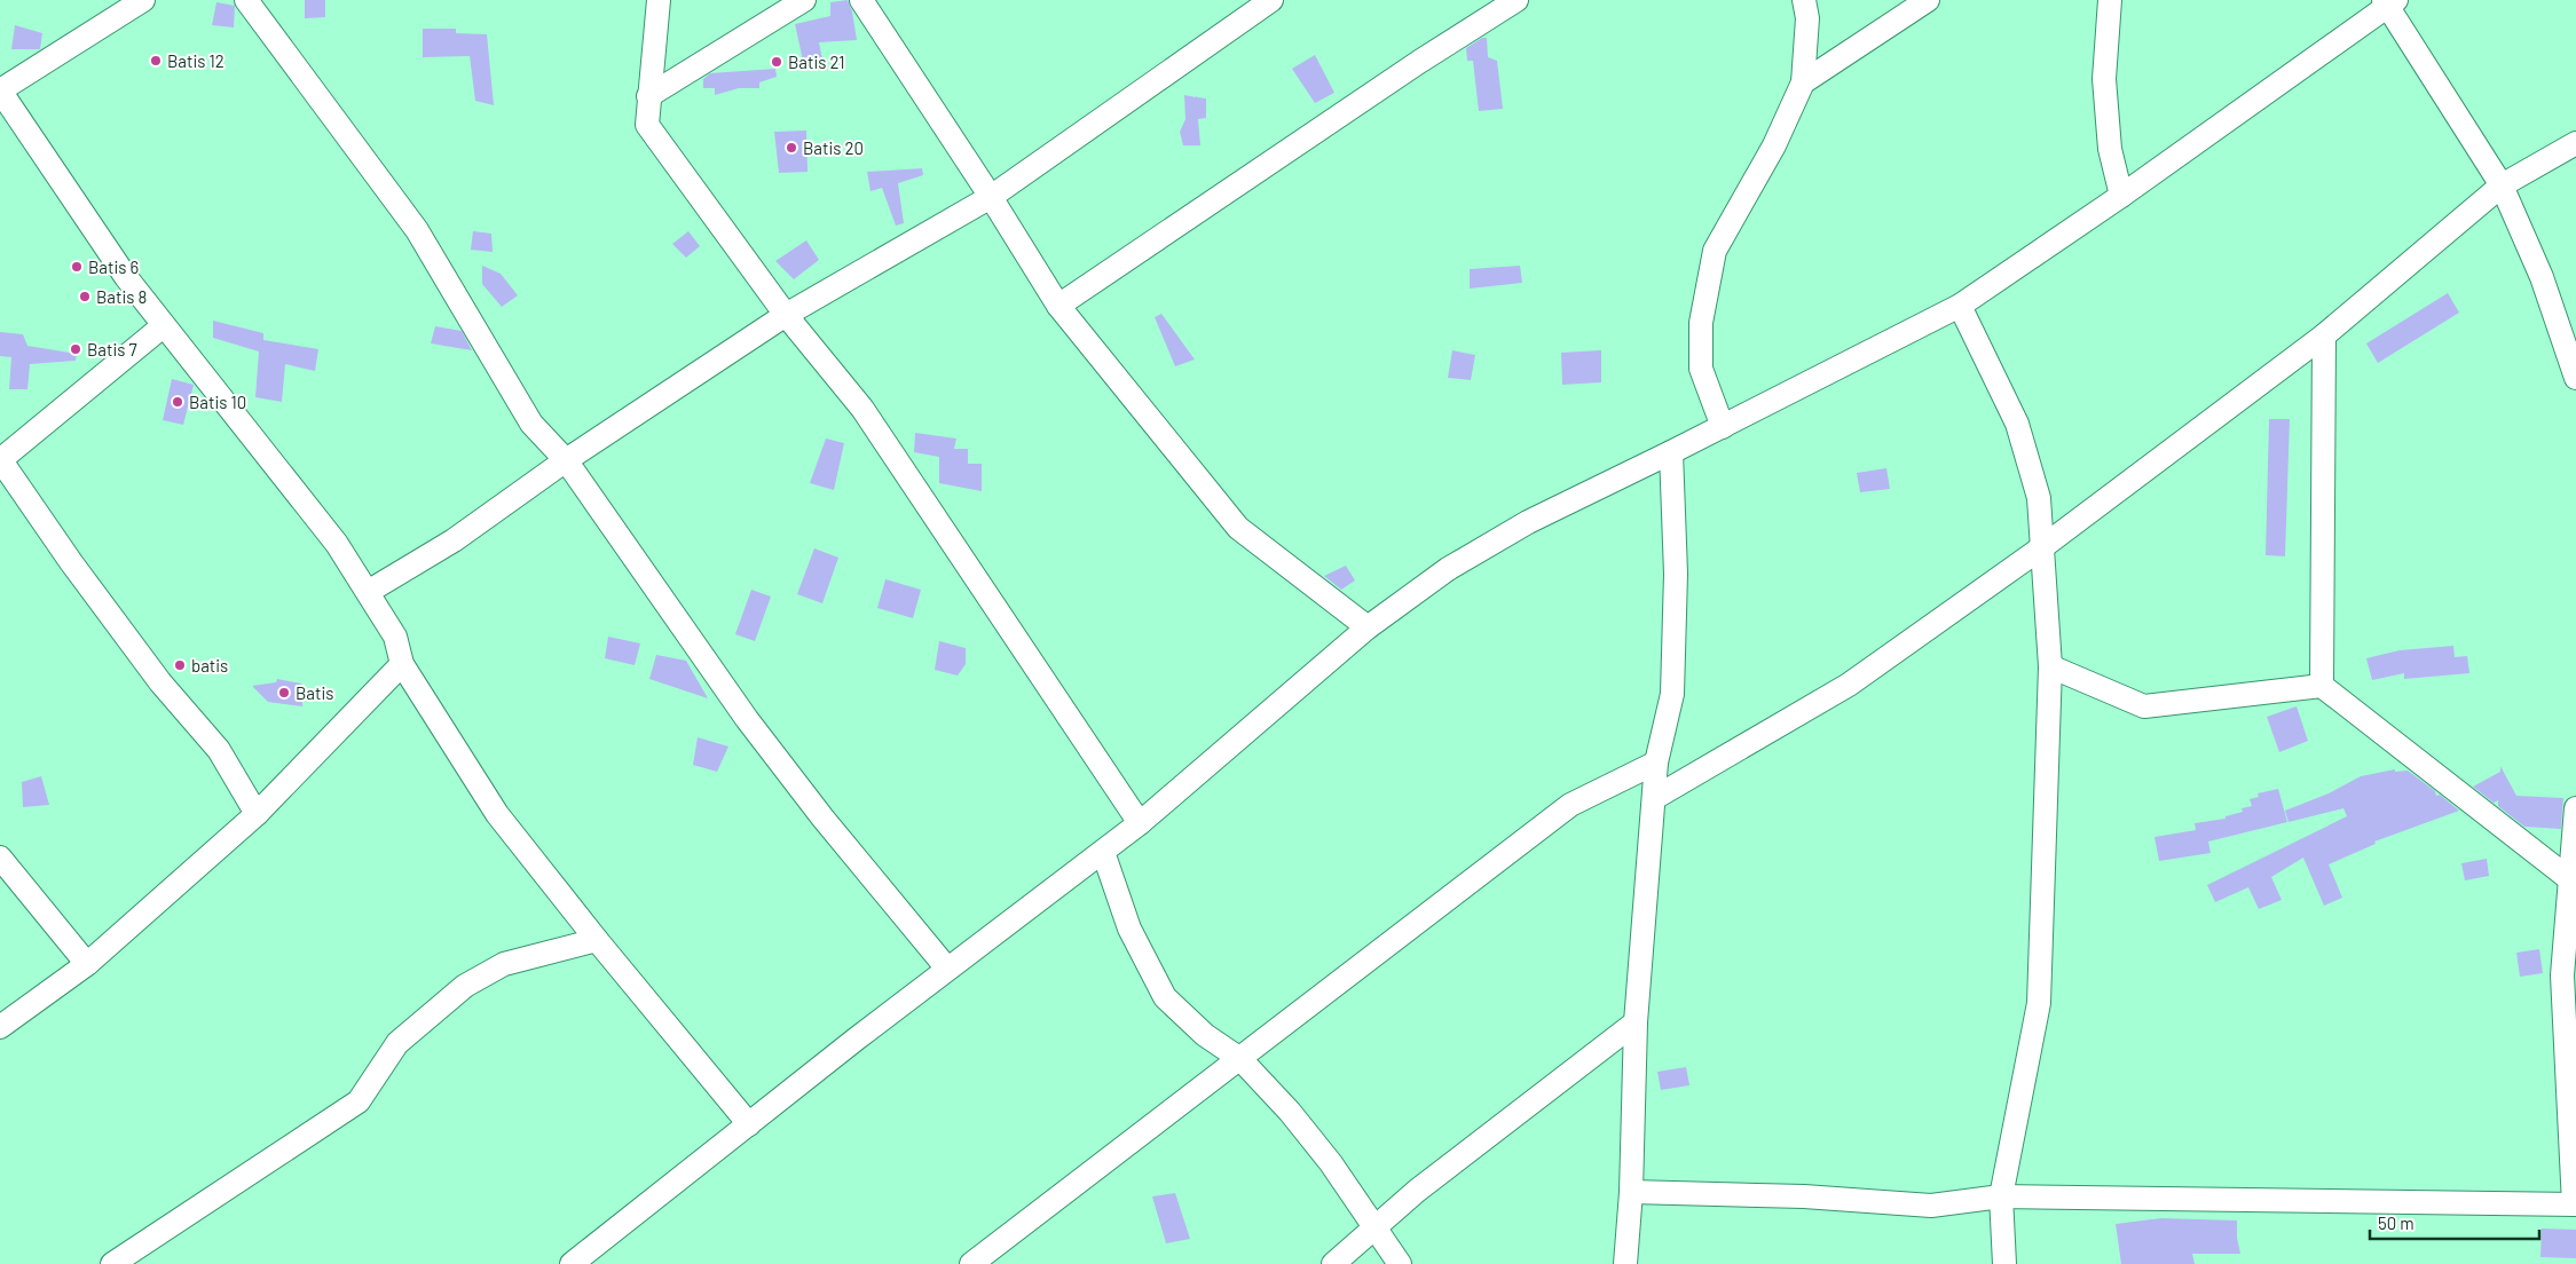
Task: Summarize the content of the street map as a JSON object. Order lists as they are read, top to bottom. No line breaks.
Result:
{"places":["Batis 12","Batis 21","Batis 20","Batis 6","Batis 8","Batis 7","Batis 10","batis","Batis"],"scale_bar":"50 m"}
